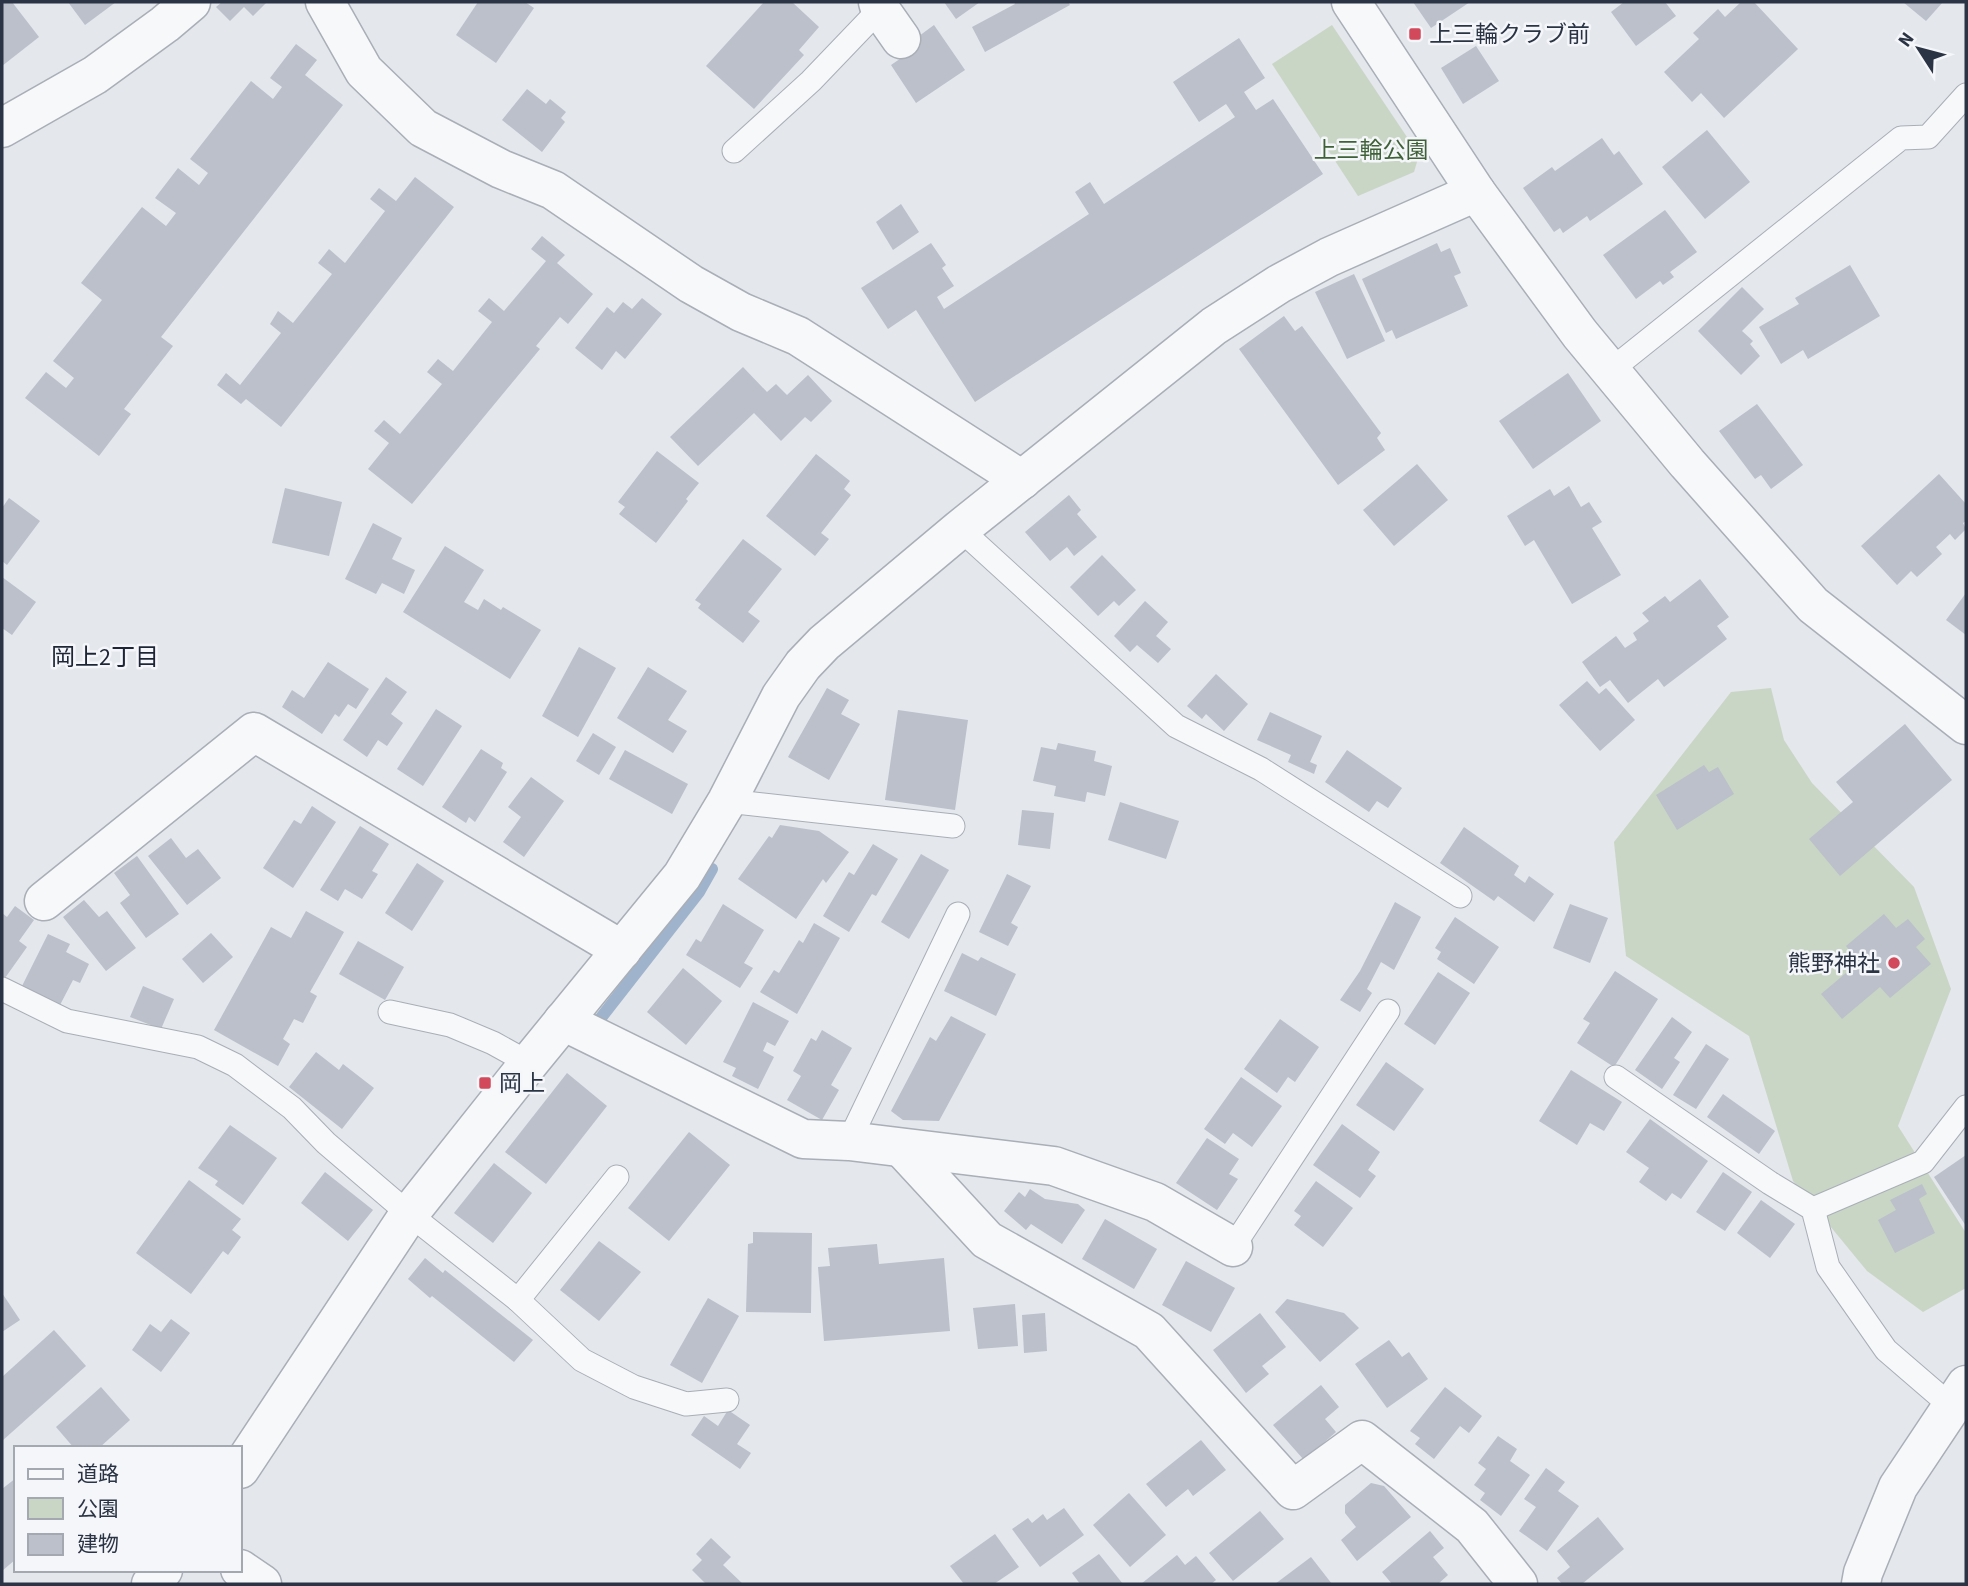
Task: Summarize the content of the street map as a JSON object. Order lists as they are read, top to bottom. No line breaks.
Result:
{"districts":["岡上2丁目"],"parks":["上三輪公園"],"places":{"transit":["上三輪クラブ前","岡上"],"other":["熊野神社"]},"legend":["道路","公園","建物"],"north":"top left"}
